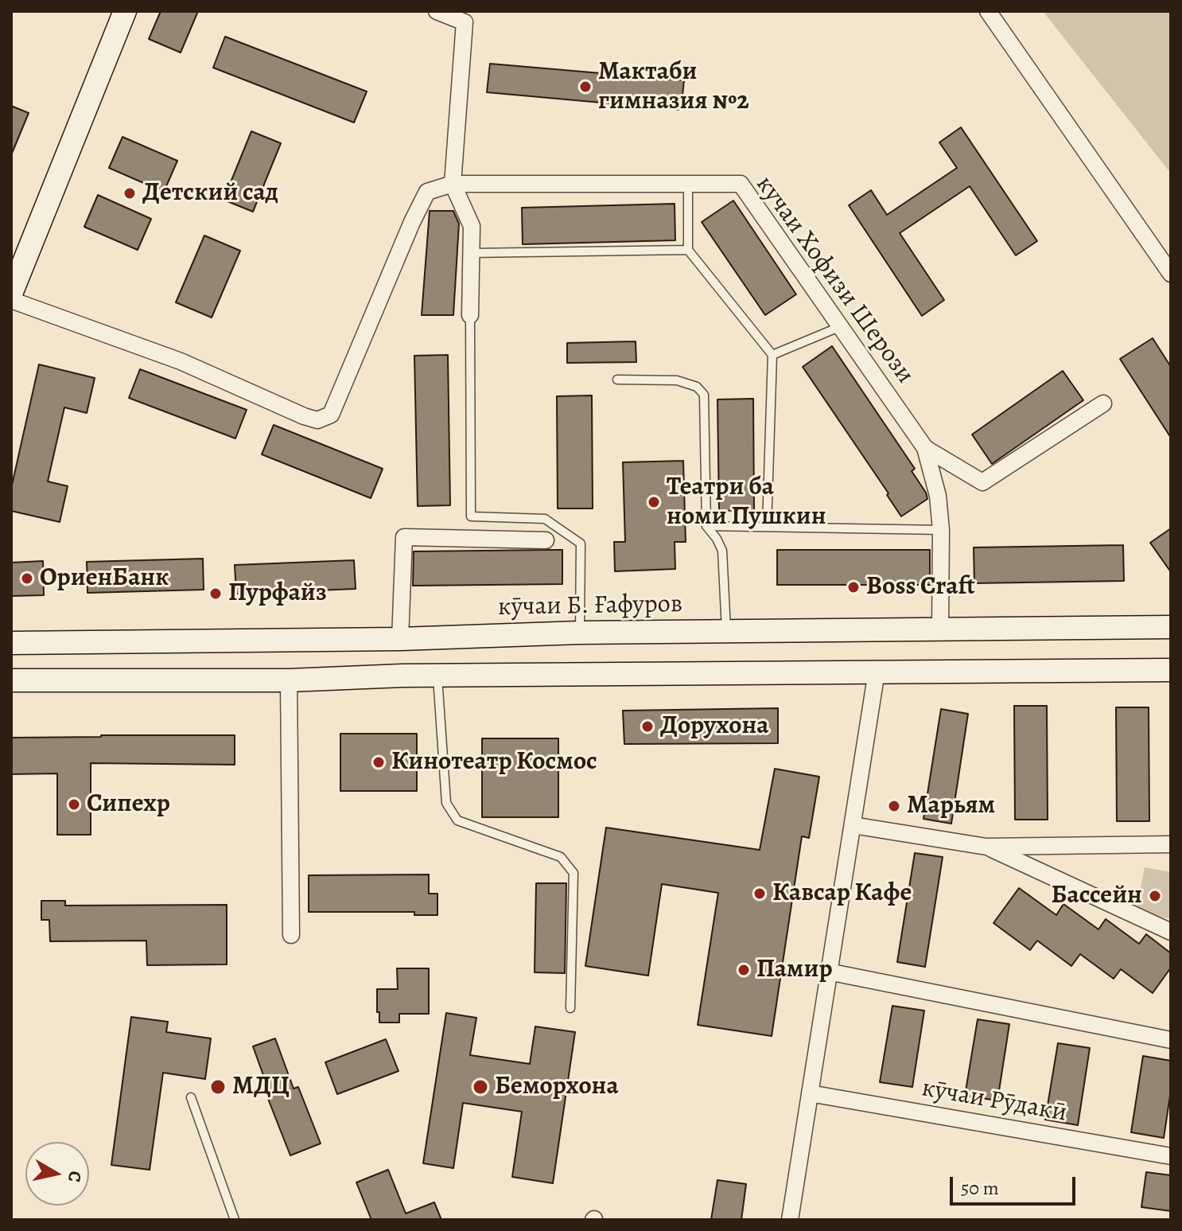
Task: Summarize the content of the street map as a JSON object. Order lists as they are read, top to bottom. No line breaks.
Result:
{"streets":{"main road":["кӯчаи Б. Ғафуров"],"street":["кучаи Хофизи Шерози","кӯчаи Рӯдакӣ"]},"places":["Мактаби гимназия №2","Детский сад","Театри ба номи Пушкин","ОриенБанк","Boss Craft","Пурфайз","Дорухона","Кинотеатр Космос","Сипехр","Марьям","Кавсар Кафе","Бассейн","Памир","МДЦ","Беморхона"],"scale_bar":"50 m","north":"right"}
